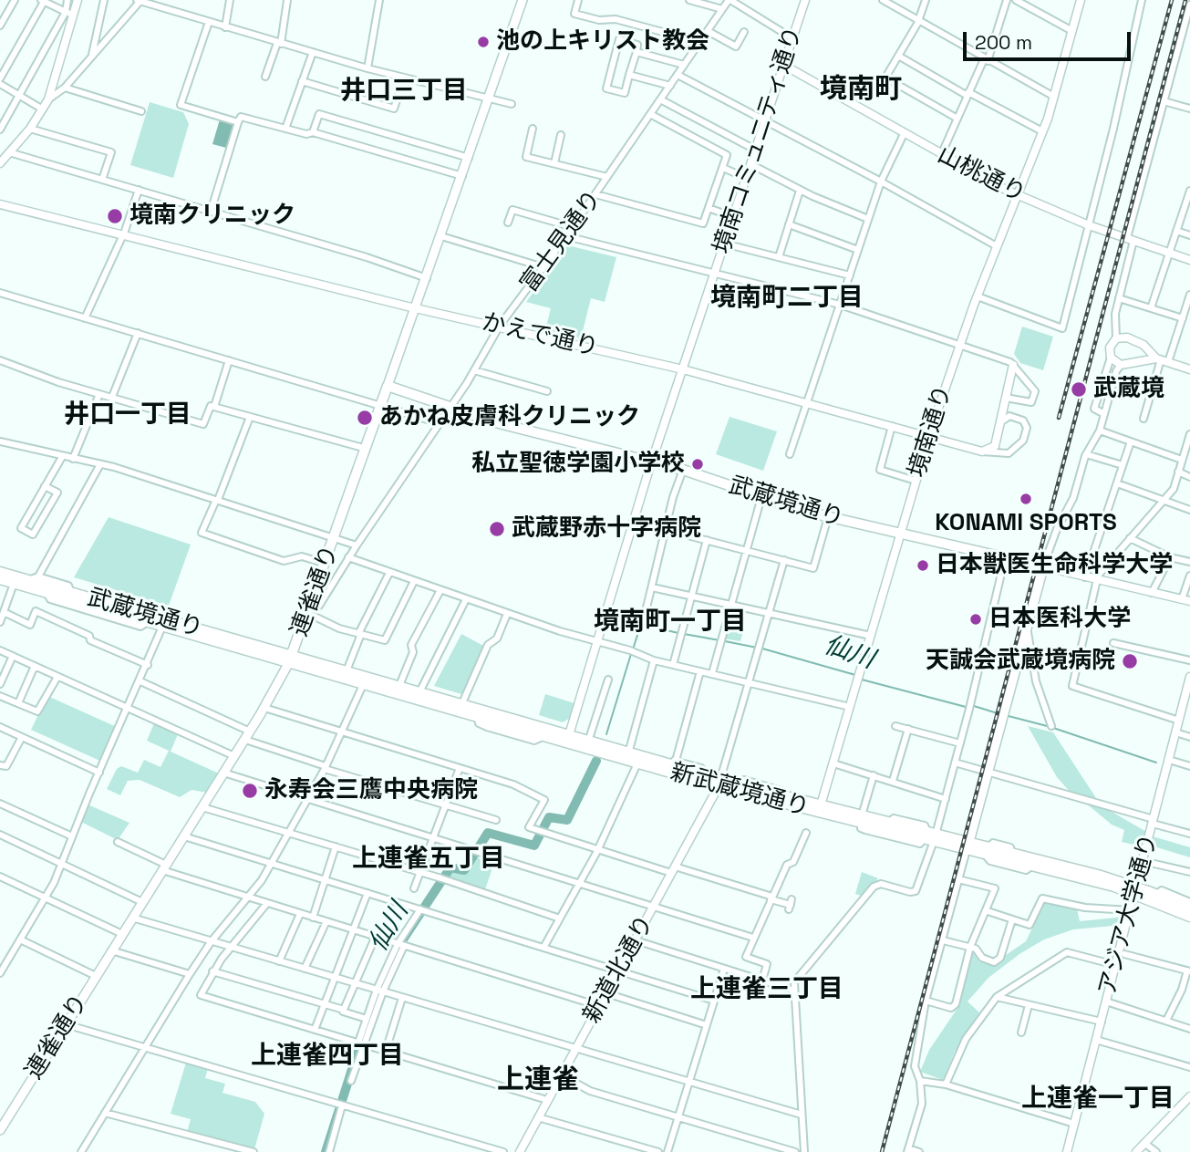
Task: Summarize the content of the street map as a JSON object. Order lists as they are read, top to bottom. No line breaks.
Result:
{"streets":{"main road":["武蔵境通り","連雀通り","新武蔵境通り"],"street":["境南コミュニティ通り","山桃通り","富士見通り","かえで通り","境南通り","アジア大学通り","新道北通り"]},"crossings":[["境南コミュニティ通り","山桃通り"],["境南コミュニティ通り","かえで通り"],["境南コミュニティ通り","武蔵境通り"],["境南コミュニティ通り","新武蔵境通り"],["山桃通り","境南通り"],["富士見通り","かえで通り"],["富士見通り","武蔵境通り"],["富士見通り","連雀通り"],["かえで通り","境南通り"],["かえで通り","連雀通り"],["境南通り","武蔵境通り"],["境南通り","新武蔵境通り"],["武蔵境通り","連雀通り"],["武蔵境通り","新武蔵境通り"],["連雀通り","新武蔵境通り"],["新武蔵境通り","アジア大学通り"],["新武蔵境通り","新道北通り"]],"districts":["境南町","井口三丁目","境南町二丁目","井口一丁目","境南町一丁目","上連雀五丁目","上連雀三丁目","上連雀四丁目","上連雀","上連雀一丁目"],"water":["仙川"],"places":["池の上キリスト教会","境南クリニック","武蔵境","あかね皮膚科クリニック","私立聖徳学園小学校","KONAMI SPORTS","武蔵野赤十字病院","日本獣医生命科学大学","日本医科大学","天誠会武蔵境病院","永寿会三鷹中央病院"],"scale_bar":"200 m"}
